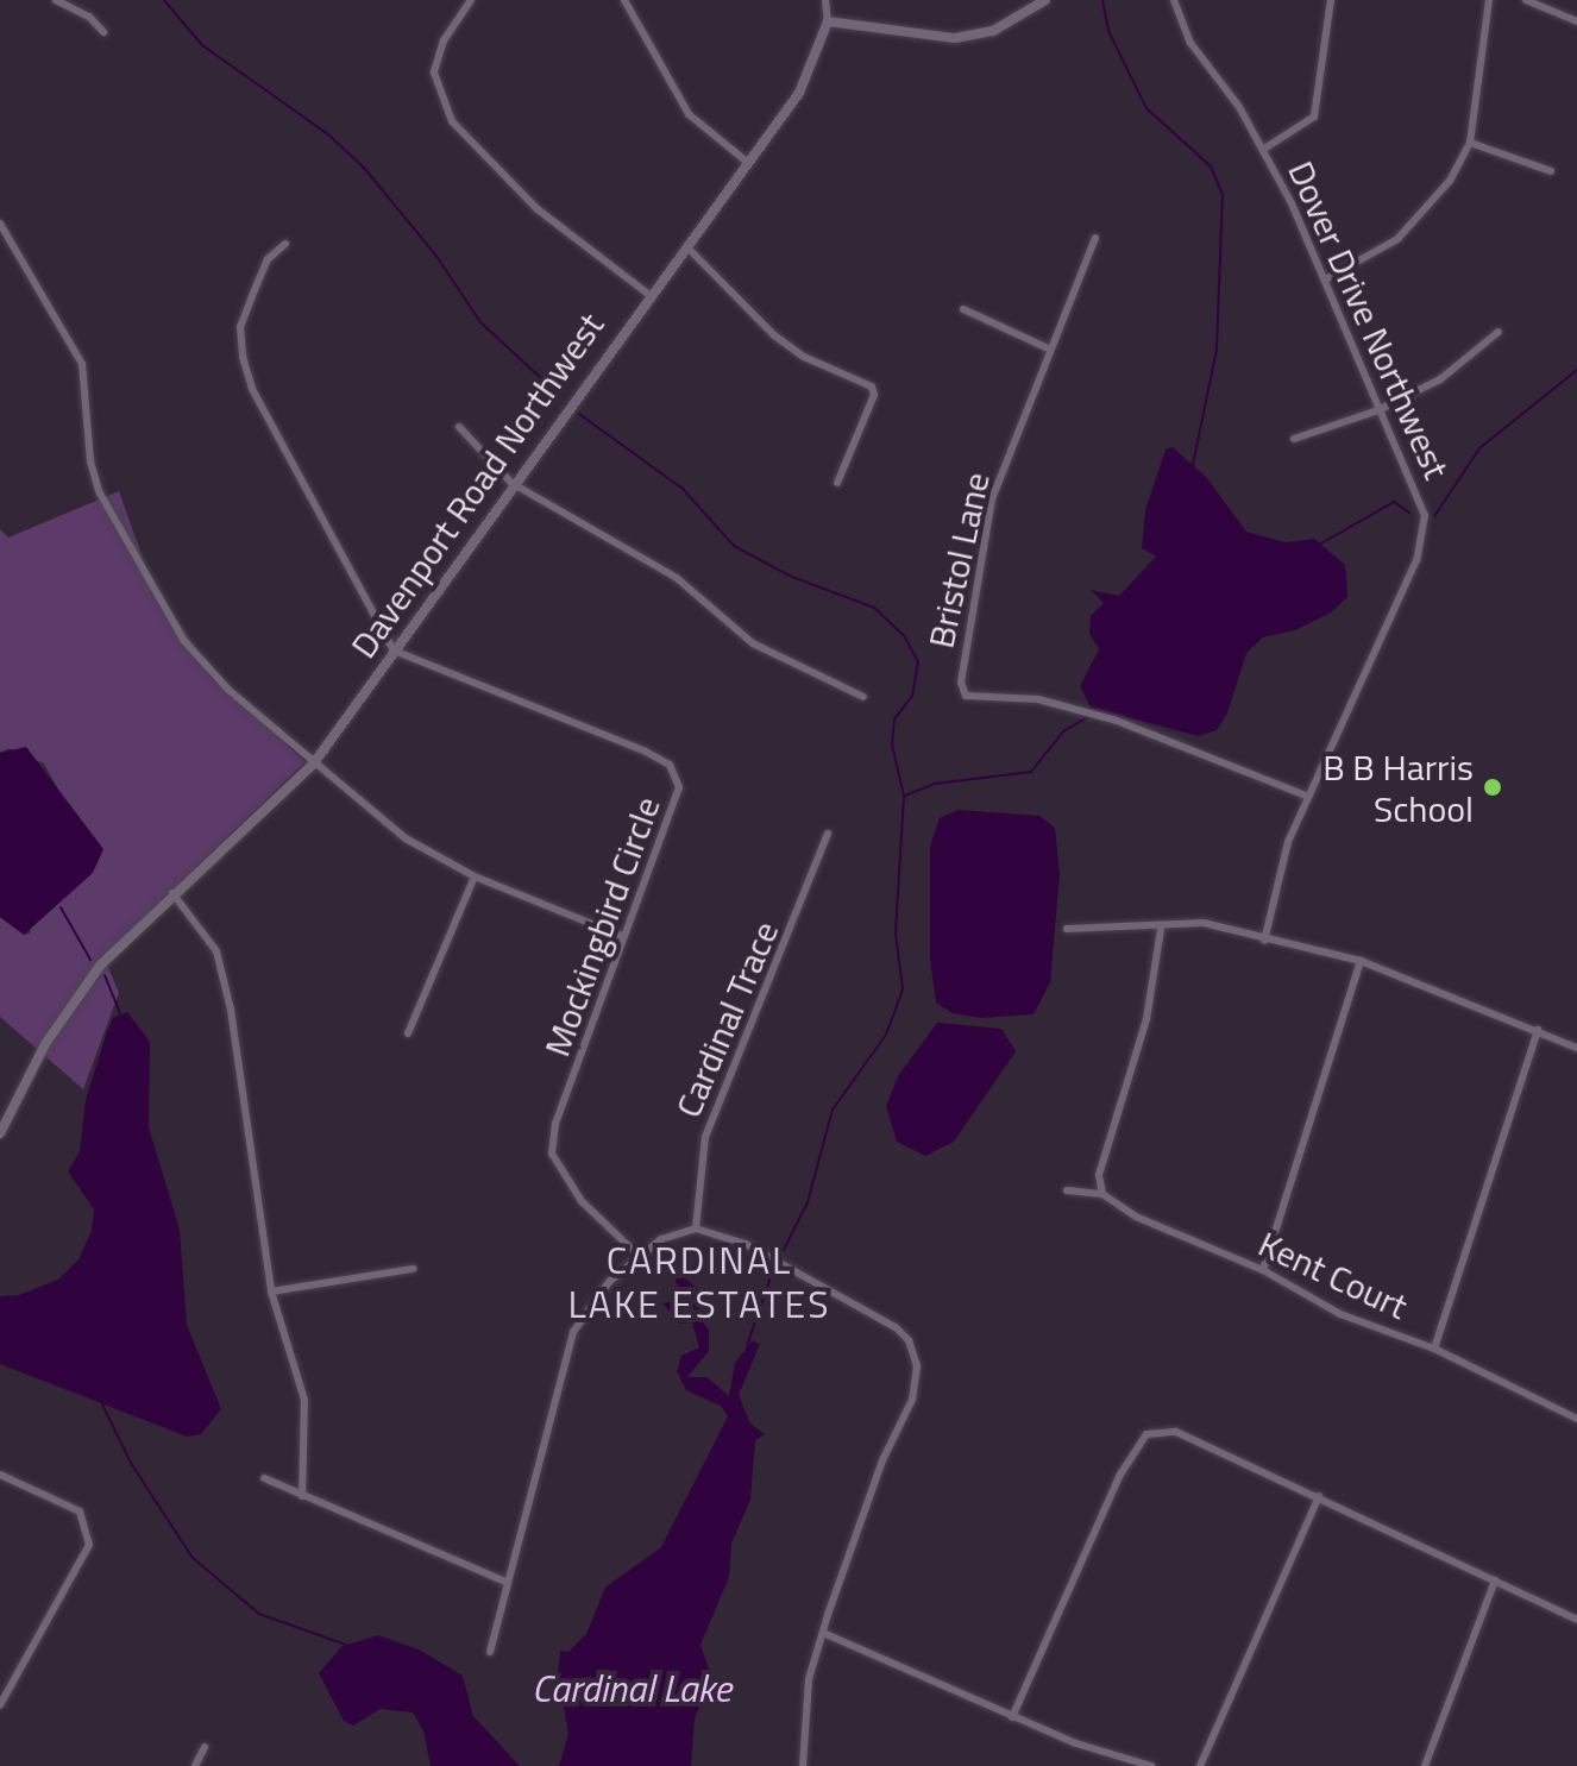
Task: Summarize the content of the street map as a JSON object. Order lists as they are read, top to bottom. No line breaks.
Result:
{"streets":{"street":["Dover Drive Northwest","Davenport Road Northwest","Bristol Lane","Mockingbird Circle","Cardinal Trace","Kent Court"]},"crossings":[["Dover Drive Northwest","Bristol Lane"],["Davenport Road Northwest","Mockingbird Circle"]],"districts":["CARDINAL LAKE ESTATES"],"water":["Cardinal Lake"],"places":["B B Harris School"]}
